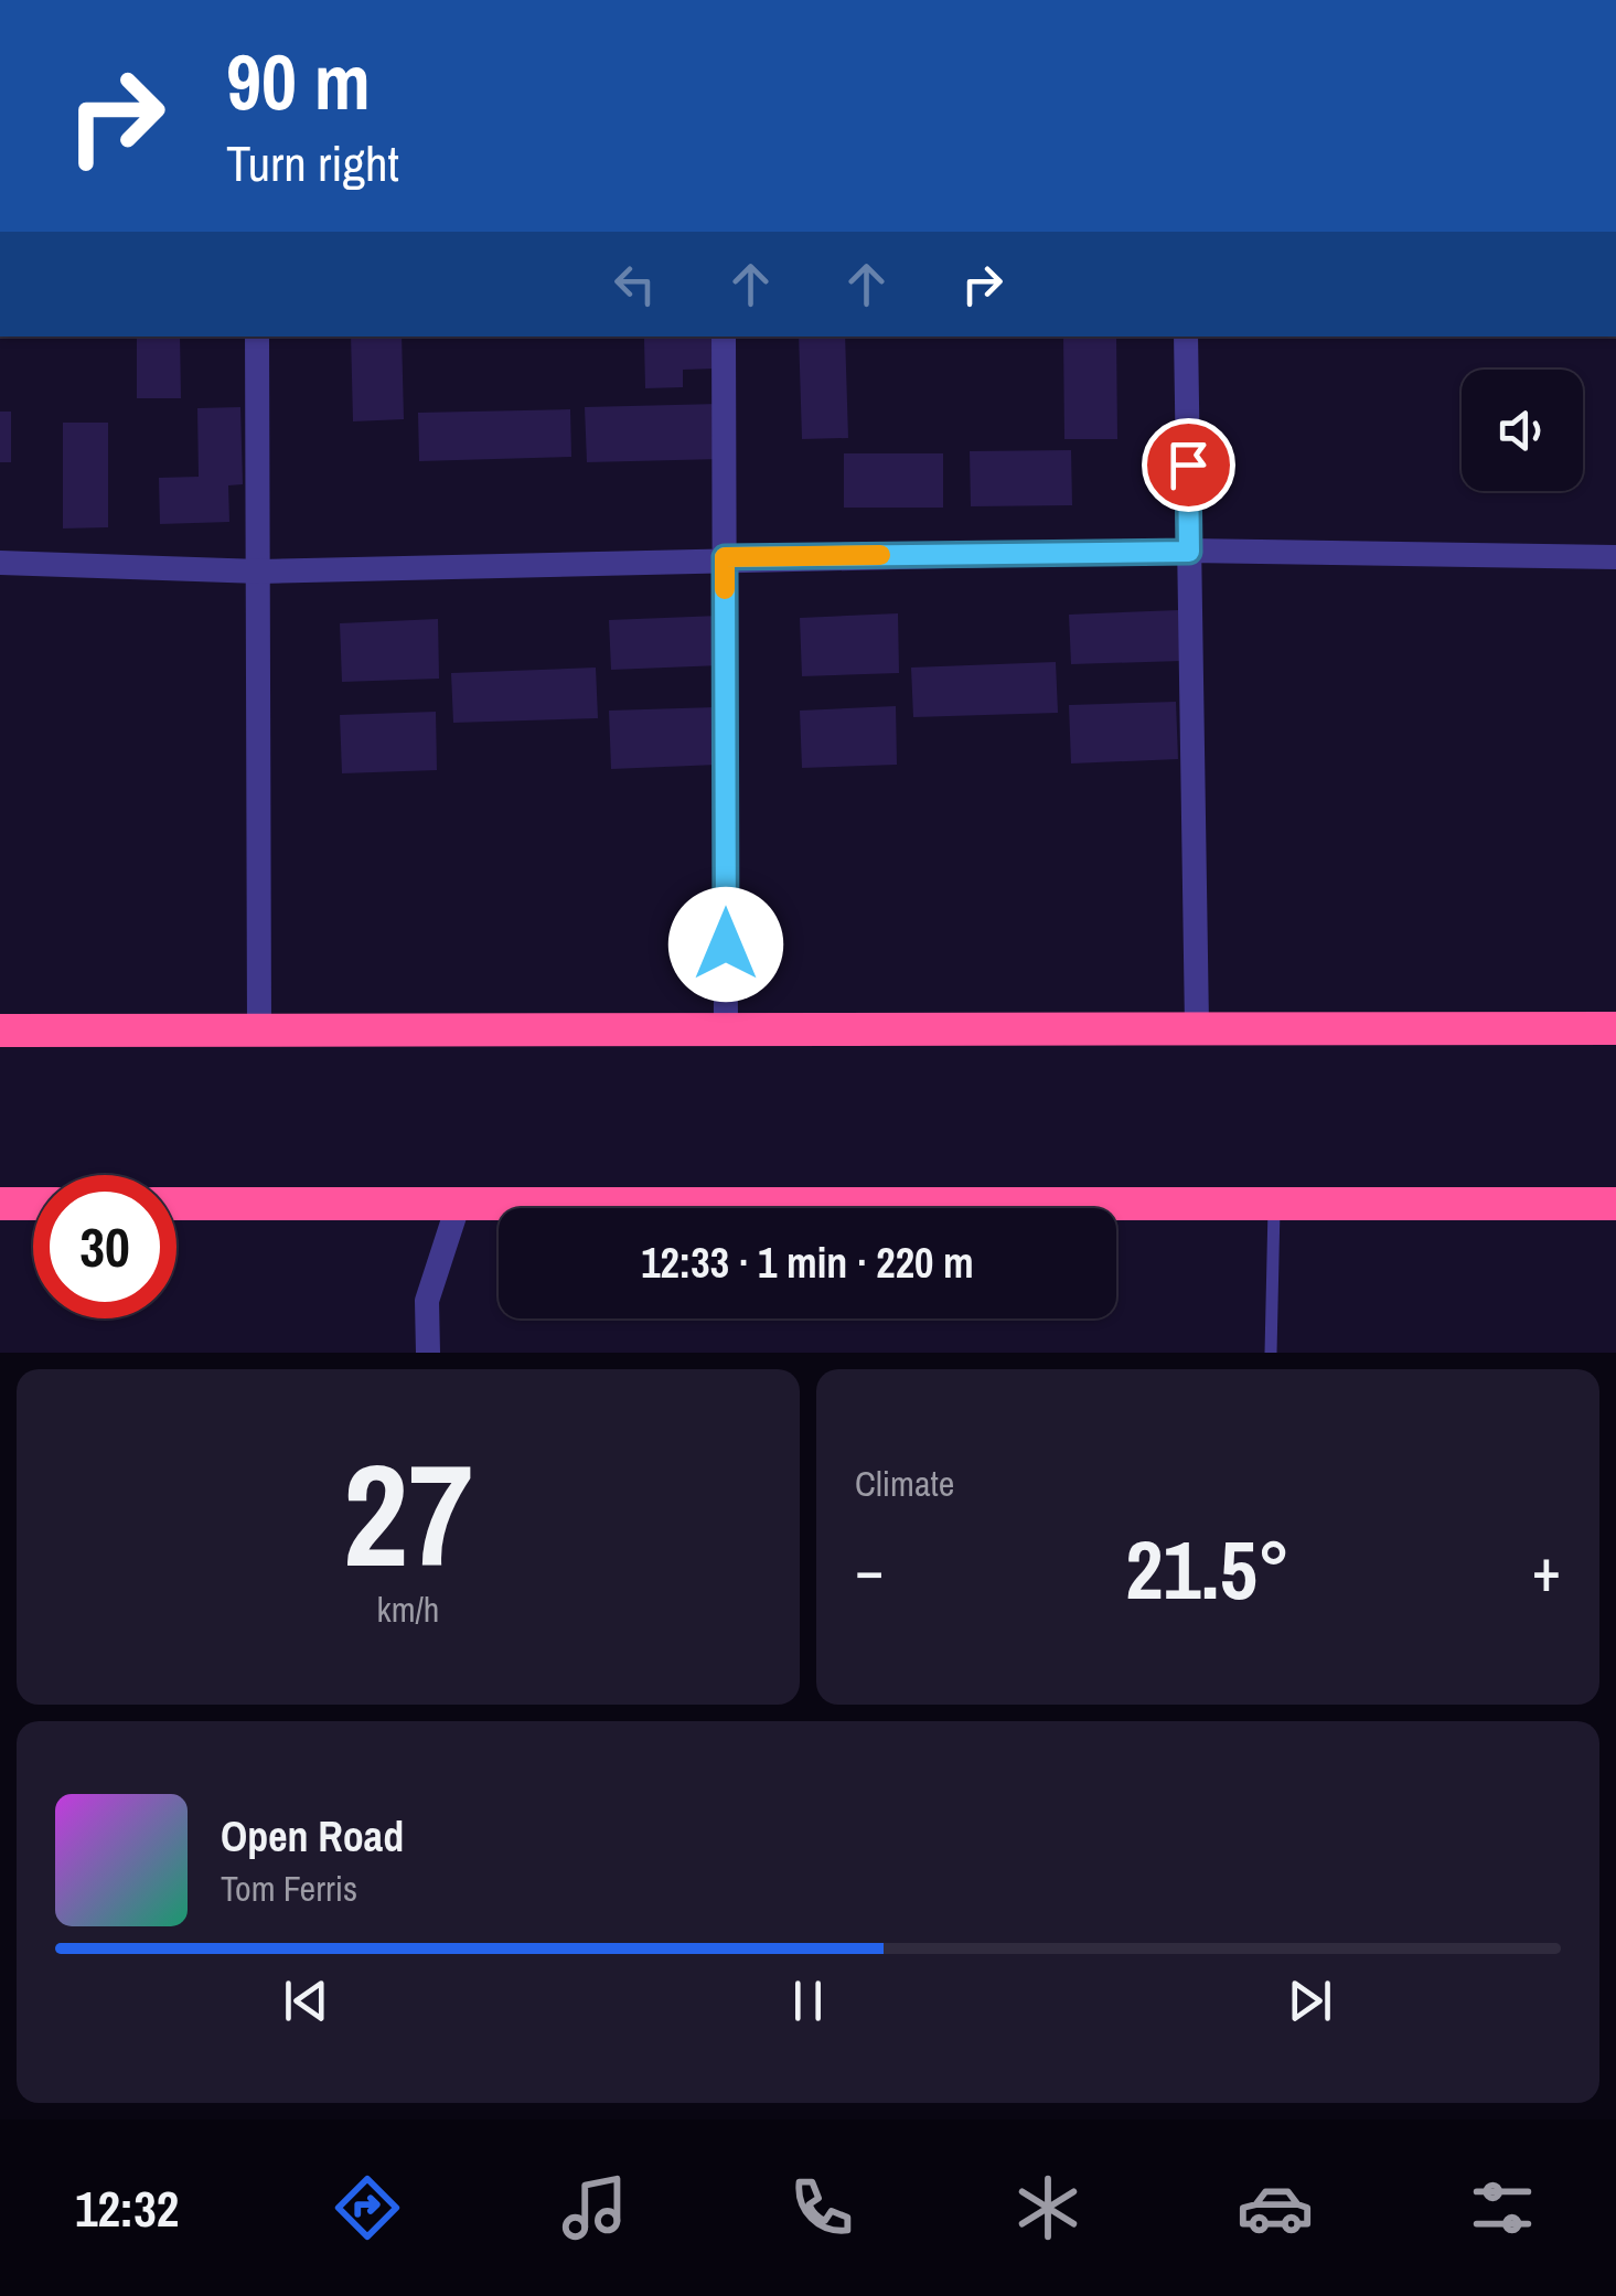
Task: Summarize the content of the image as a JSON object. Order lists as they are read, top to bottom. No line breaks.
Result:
{"page":{"turn":["90 m","Turn right"],"limit":"30","trip":"12:33 · 1 min · 220 m","tile":[["27","km/h"],"Climate"],"heat":["−","21.5°","+"],"song":["Open Road","Tom Ferris"],"tabs":"12:32"}}
